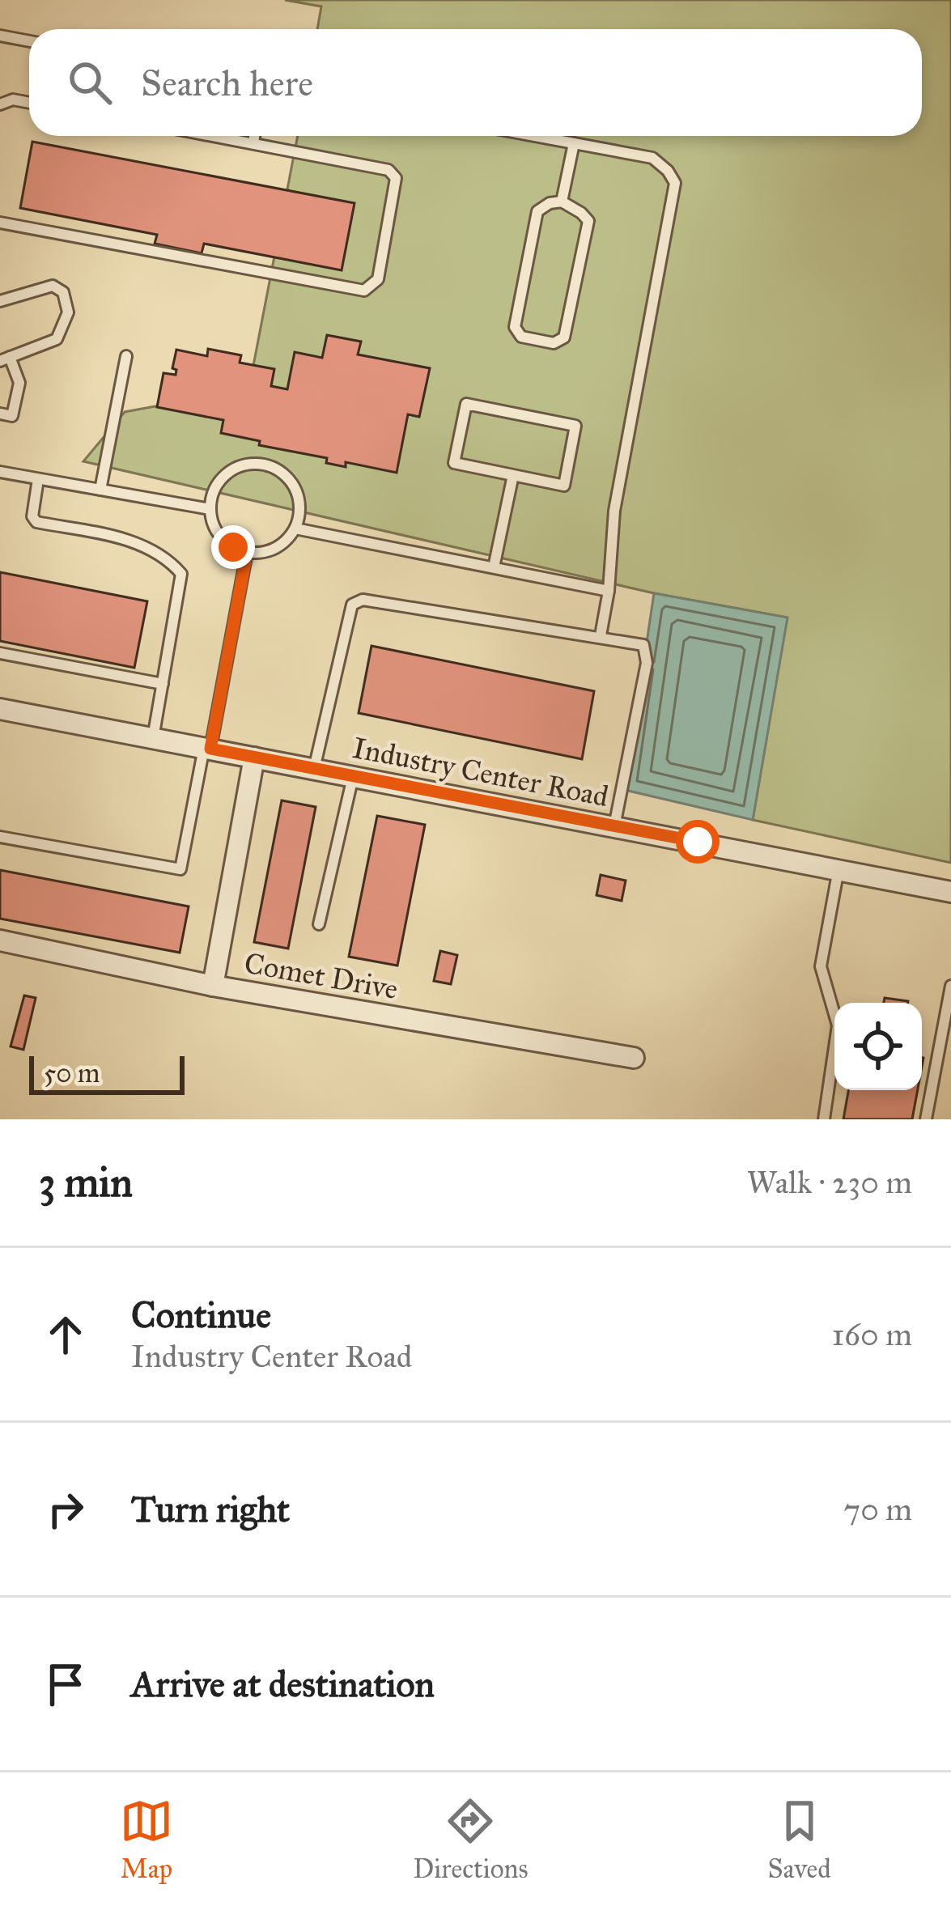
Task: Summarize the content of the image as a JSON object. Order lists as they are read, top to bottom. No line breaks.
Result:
{"streets":{"street":["Industry Center Road","Comet Drive"]},"scale_bar":"50 m","page":{"search":"Search here","scale":"50 m","heading":["3 min","Walk · 230 m"],"list":[["Continue","Industry Center Road","160 m"],["Turn right","70 m"],"Arrive at destination"],"nav":["Map","Directions","Saved"]}}
